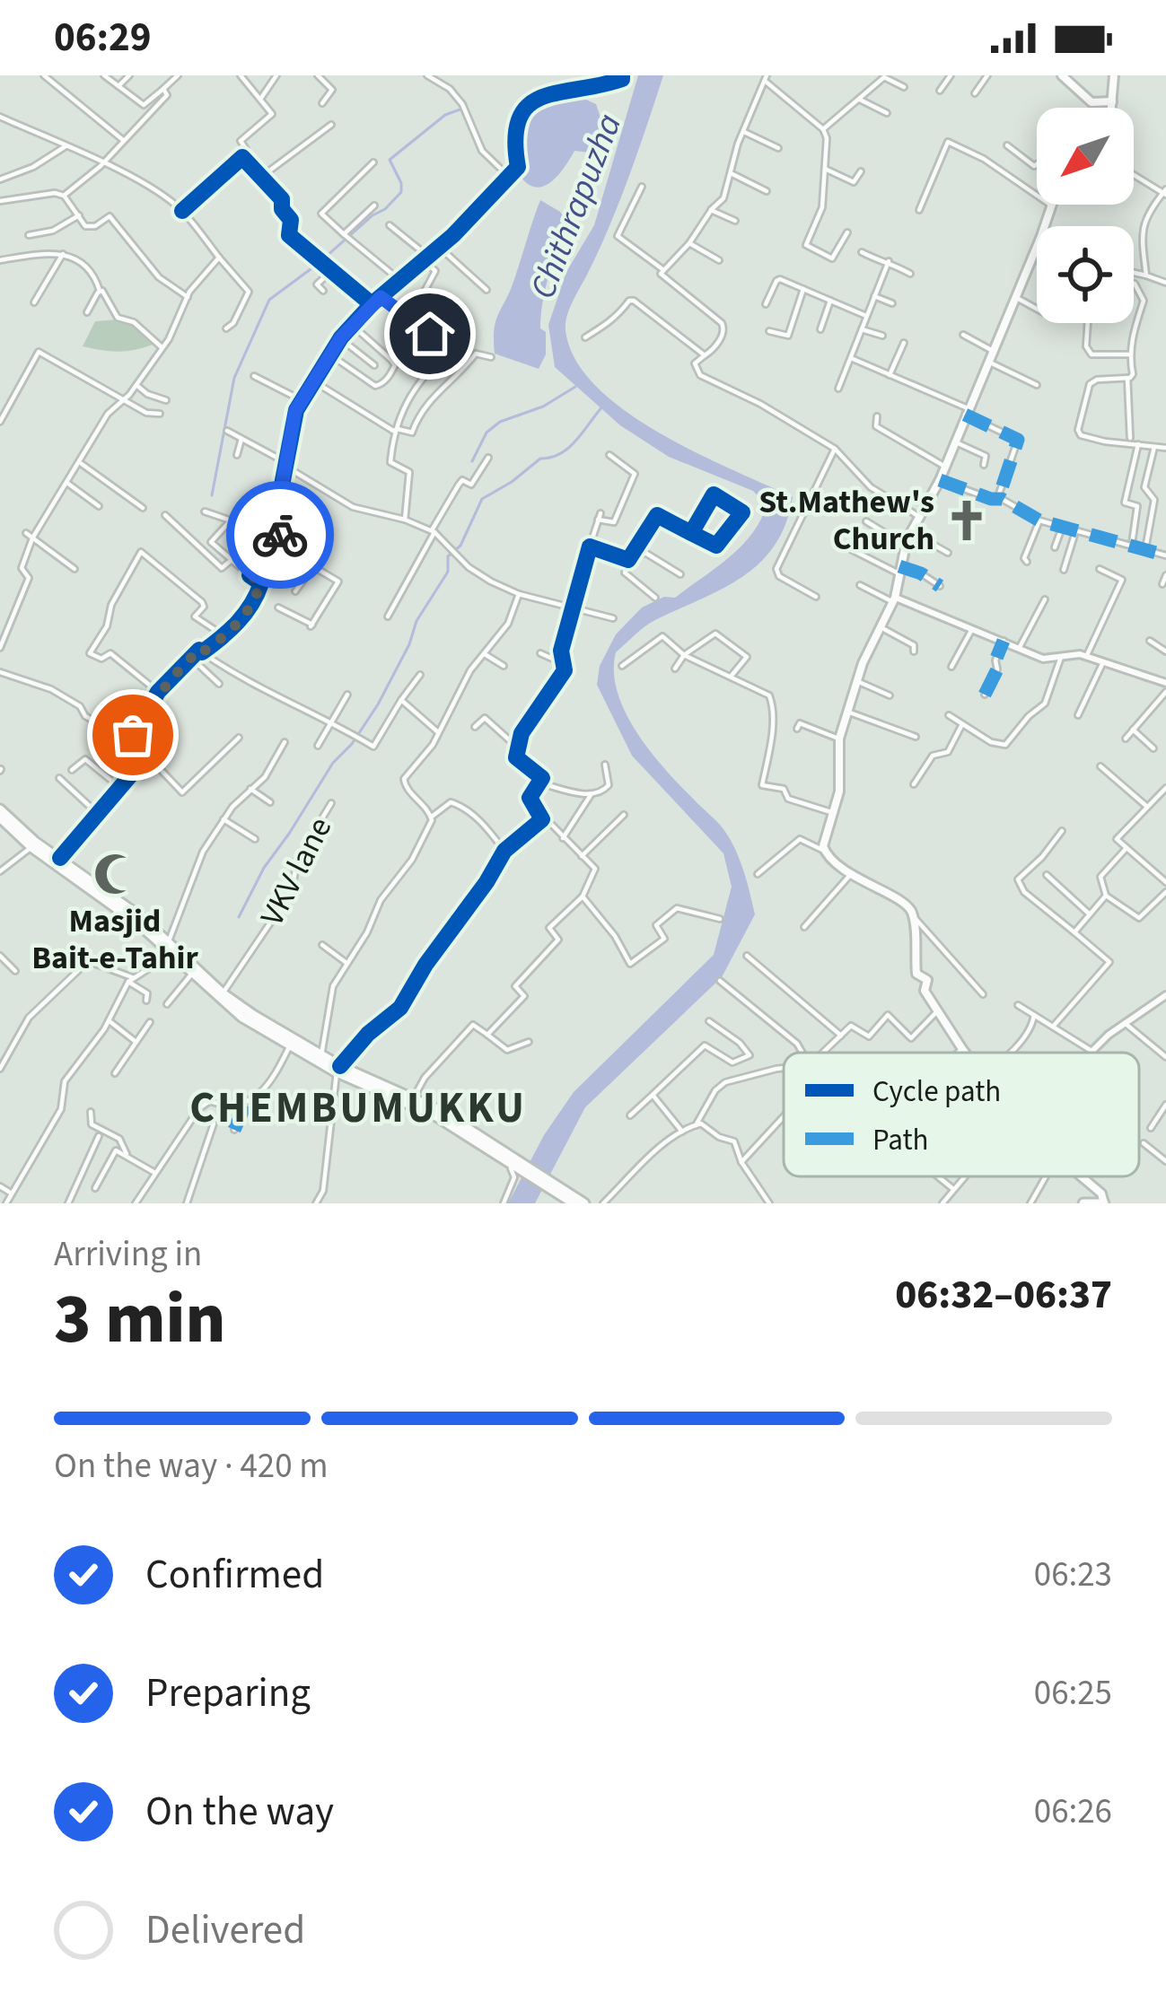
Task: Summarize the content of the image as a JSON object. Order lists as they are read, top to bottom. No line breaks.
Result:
{"streets":{"street":["VKV lane"]},"districts":["CHEMBUMUKKU"],"water":["Chithrapuzha"],"places":{"church":["St.Mathew's Church"],"mosque":["Masjid Bait-e-Tahir"]},"legend":["Cycle path","Path"],"north":"bottom left","page":{"status":"06:29","heading":["3 min","Arriving in","06:32–06:37"],"bar":"On the way · 420 m","list":[["Confirmed","06:23"],["Preparing","06:25"],["On the way","06:26"],"Delivered"]}}
